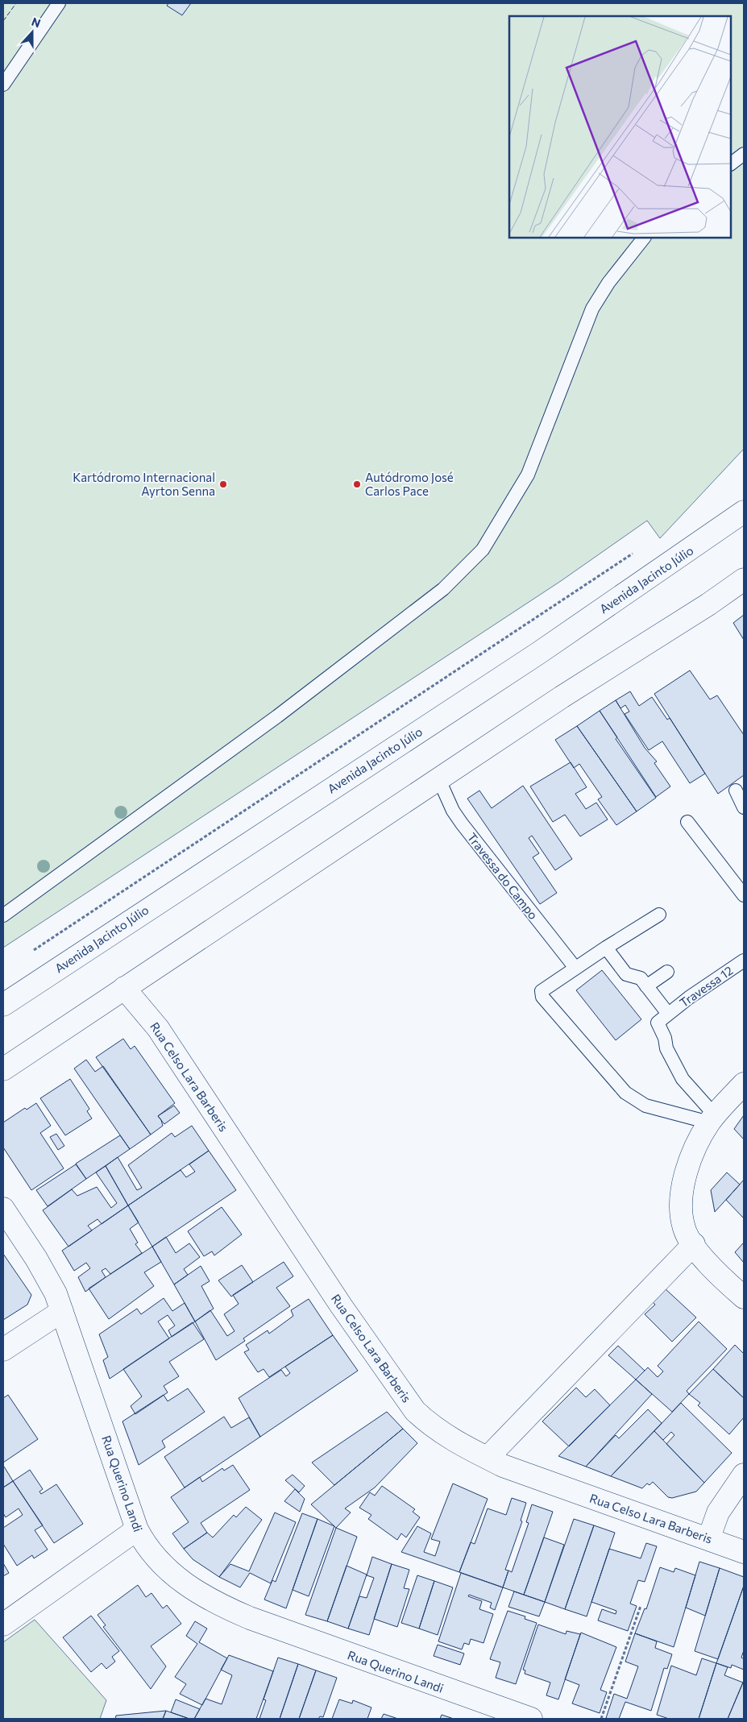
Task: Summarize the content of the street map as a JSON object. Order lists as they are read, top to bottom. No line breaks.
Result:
{"streets":{"street":["Avenida Jacinto Júlio","Rua Celso Lara Barberis","Rua Querino Landi"],"lane":["Travessa do Campo","Travessa 12"]},"places":["Kartódromo Internacional Ayrton Senna","Autódromo José Carlos Pace"],"north":"top"}
